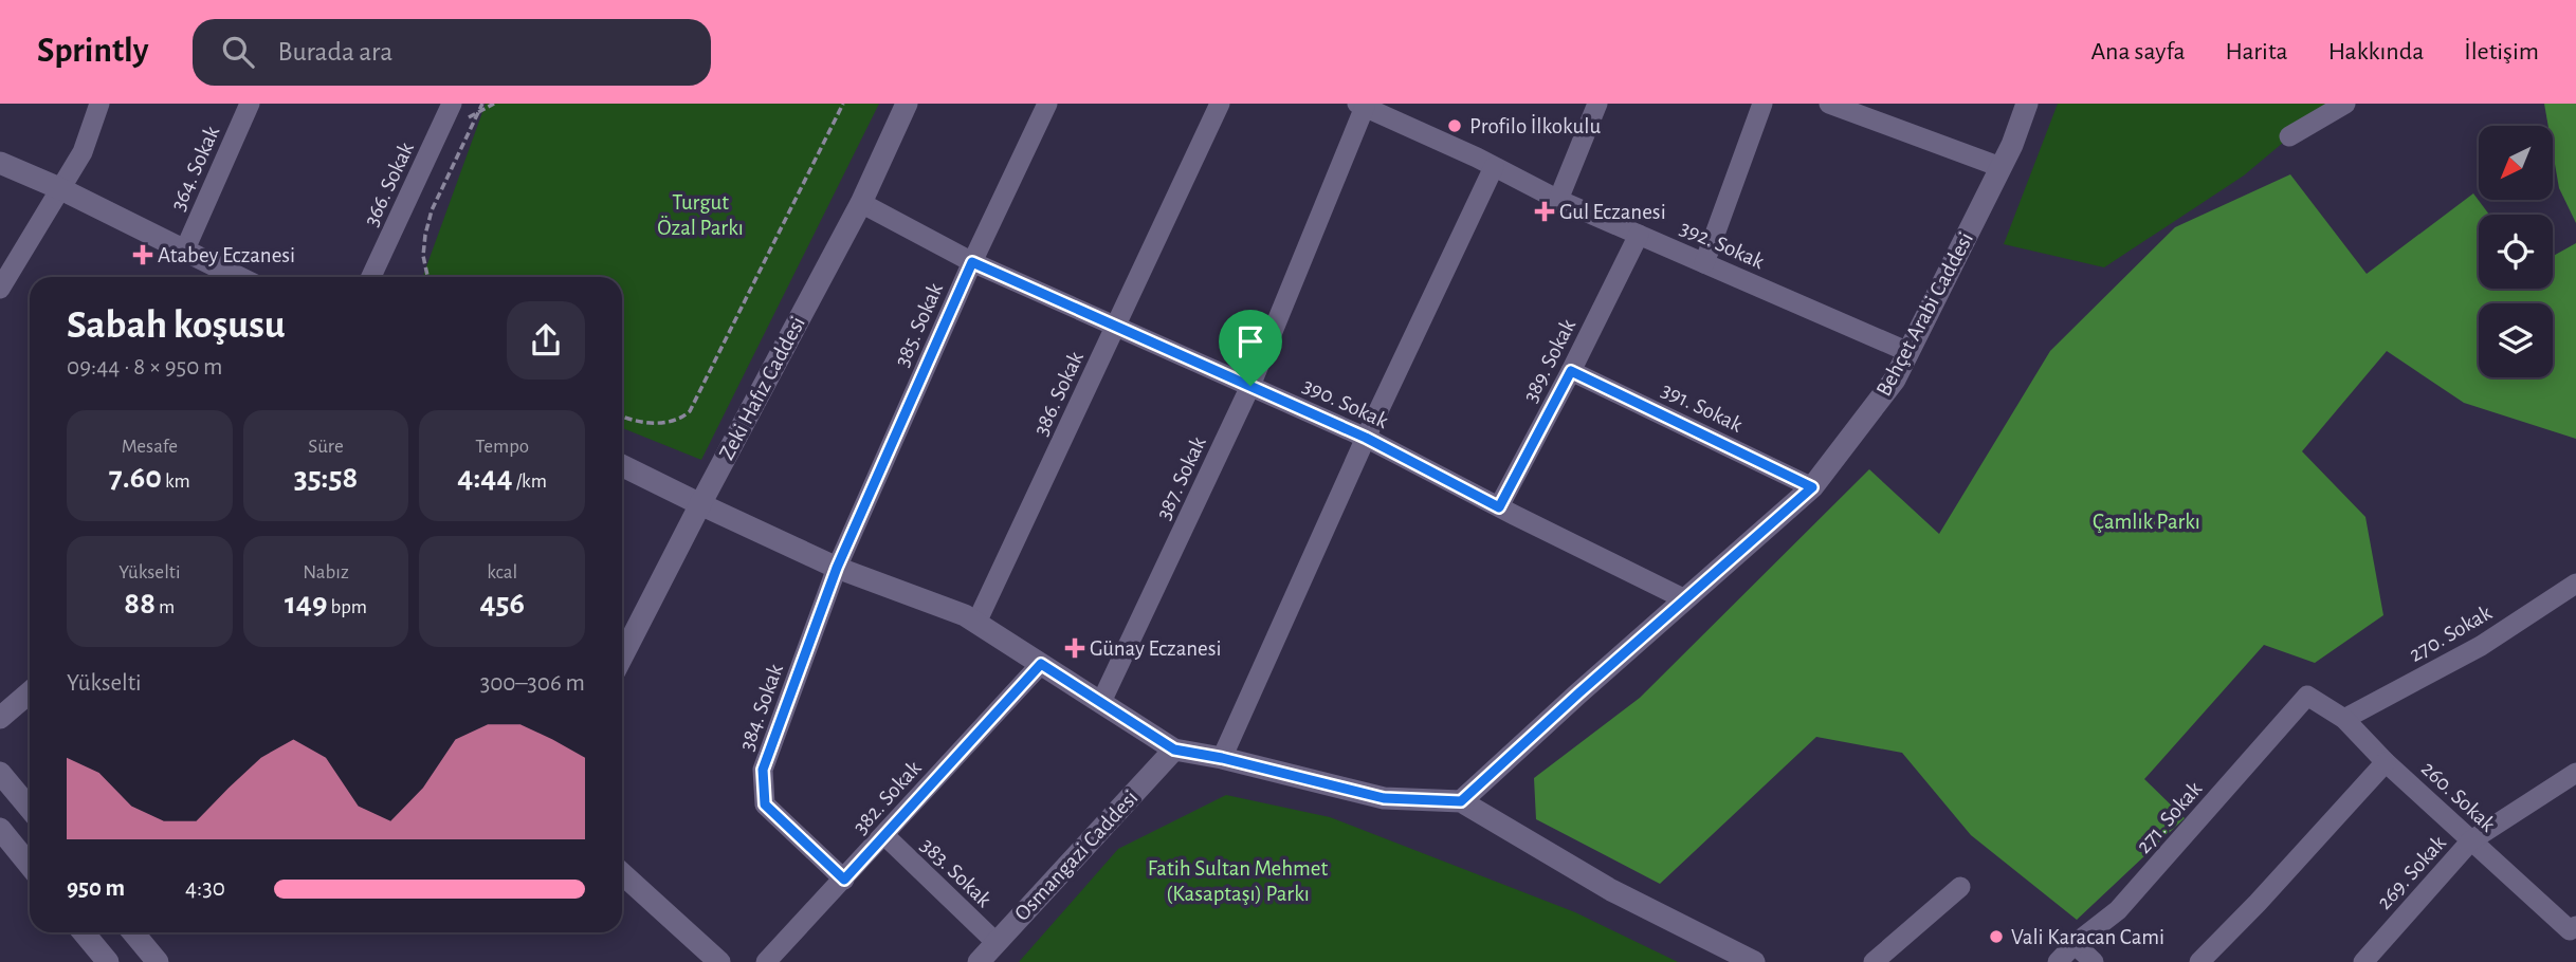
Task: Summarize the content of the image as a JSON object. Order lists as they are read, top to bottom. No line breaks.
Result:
{"streets":{"main road":["Behçet Arabi Caddesi","Zeki Hafız Caddesi","Osmangazi Caddesi"],"street":["364. Sokak","366. Sokak","392. Sokak","385. Sokak","389. Sokak","386. Sokak","390. Sokak","391. Sokak","387. Sokak","270. Sokak","384. Sokak","260. Sokak","382. Sokak","271. Sokak","383. Sokak","269. Sokak"]},"crossings":[["392. Sokak","Behçet Arabi Caddesi"],["392. Sokak","389. Sokak"],["392. Sokak","387. Sokak"],["Behçet Arabi Caddesi","390. Sokak"],["Behçet Arabi Caddesi","391. Sokak"],["385. Sokak","390. Sokak"],["385. Sokak","384. Sokak"],["389. Sokak","390. Sokak"],["389. Sokak","391. Sokak"],["Zeki Hafız Caddesi","390. Sokak"],["386. Sokak","390. Sokak"],["390. Sokak","387. Sokak"],["270. Sokak","260. Sokak"],["384. Sokak","382. Sokak"],["260. Sokak","271. Sokak"],["260. Sokak","269. Sokak"],["382. Sokak","383. Sokak"],["Osmangazi Caddesi","383. Sokak"]],"parks":["Turgut Özal Parkı","Çamlık Parkı","Fatih Sultan Mehmet (Kasaptaşı) Parkı"],"places":{"other":["Profilo İlkokulu","Vali Karacan Cami"],"health":["Gul Eczanesi","Atabey Eczanesi","Günay Eczanesi"]},"north":"bottom left","page":{"header":"Sprintly","search":"Burada ara","nav":["Ana sayfa","Harita","Hakkında","İletişim"],"heading":["Sabah koşusu","09:44 · 8 × 950 m"],"stats":[["Mesafe","7.60 km"],["Süre","35:58"],["Tempo","4:44 /km"],["Yükselti","88 m"],["Nabız","149 bpm"],["kcal","456"]],"chart":["Yükselti","300–306 m"],"list":[{"name":"950 m","note":"4:30"}]}}
